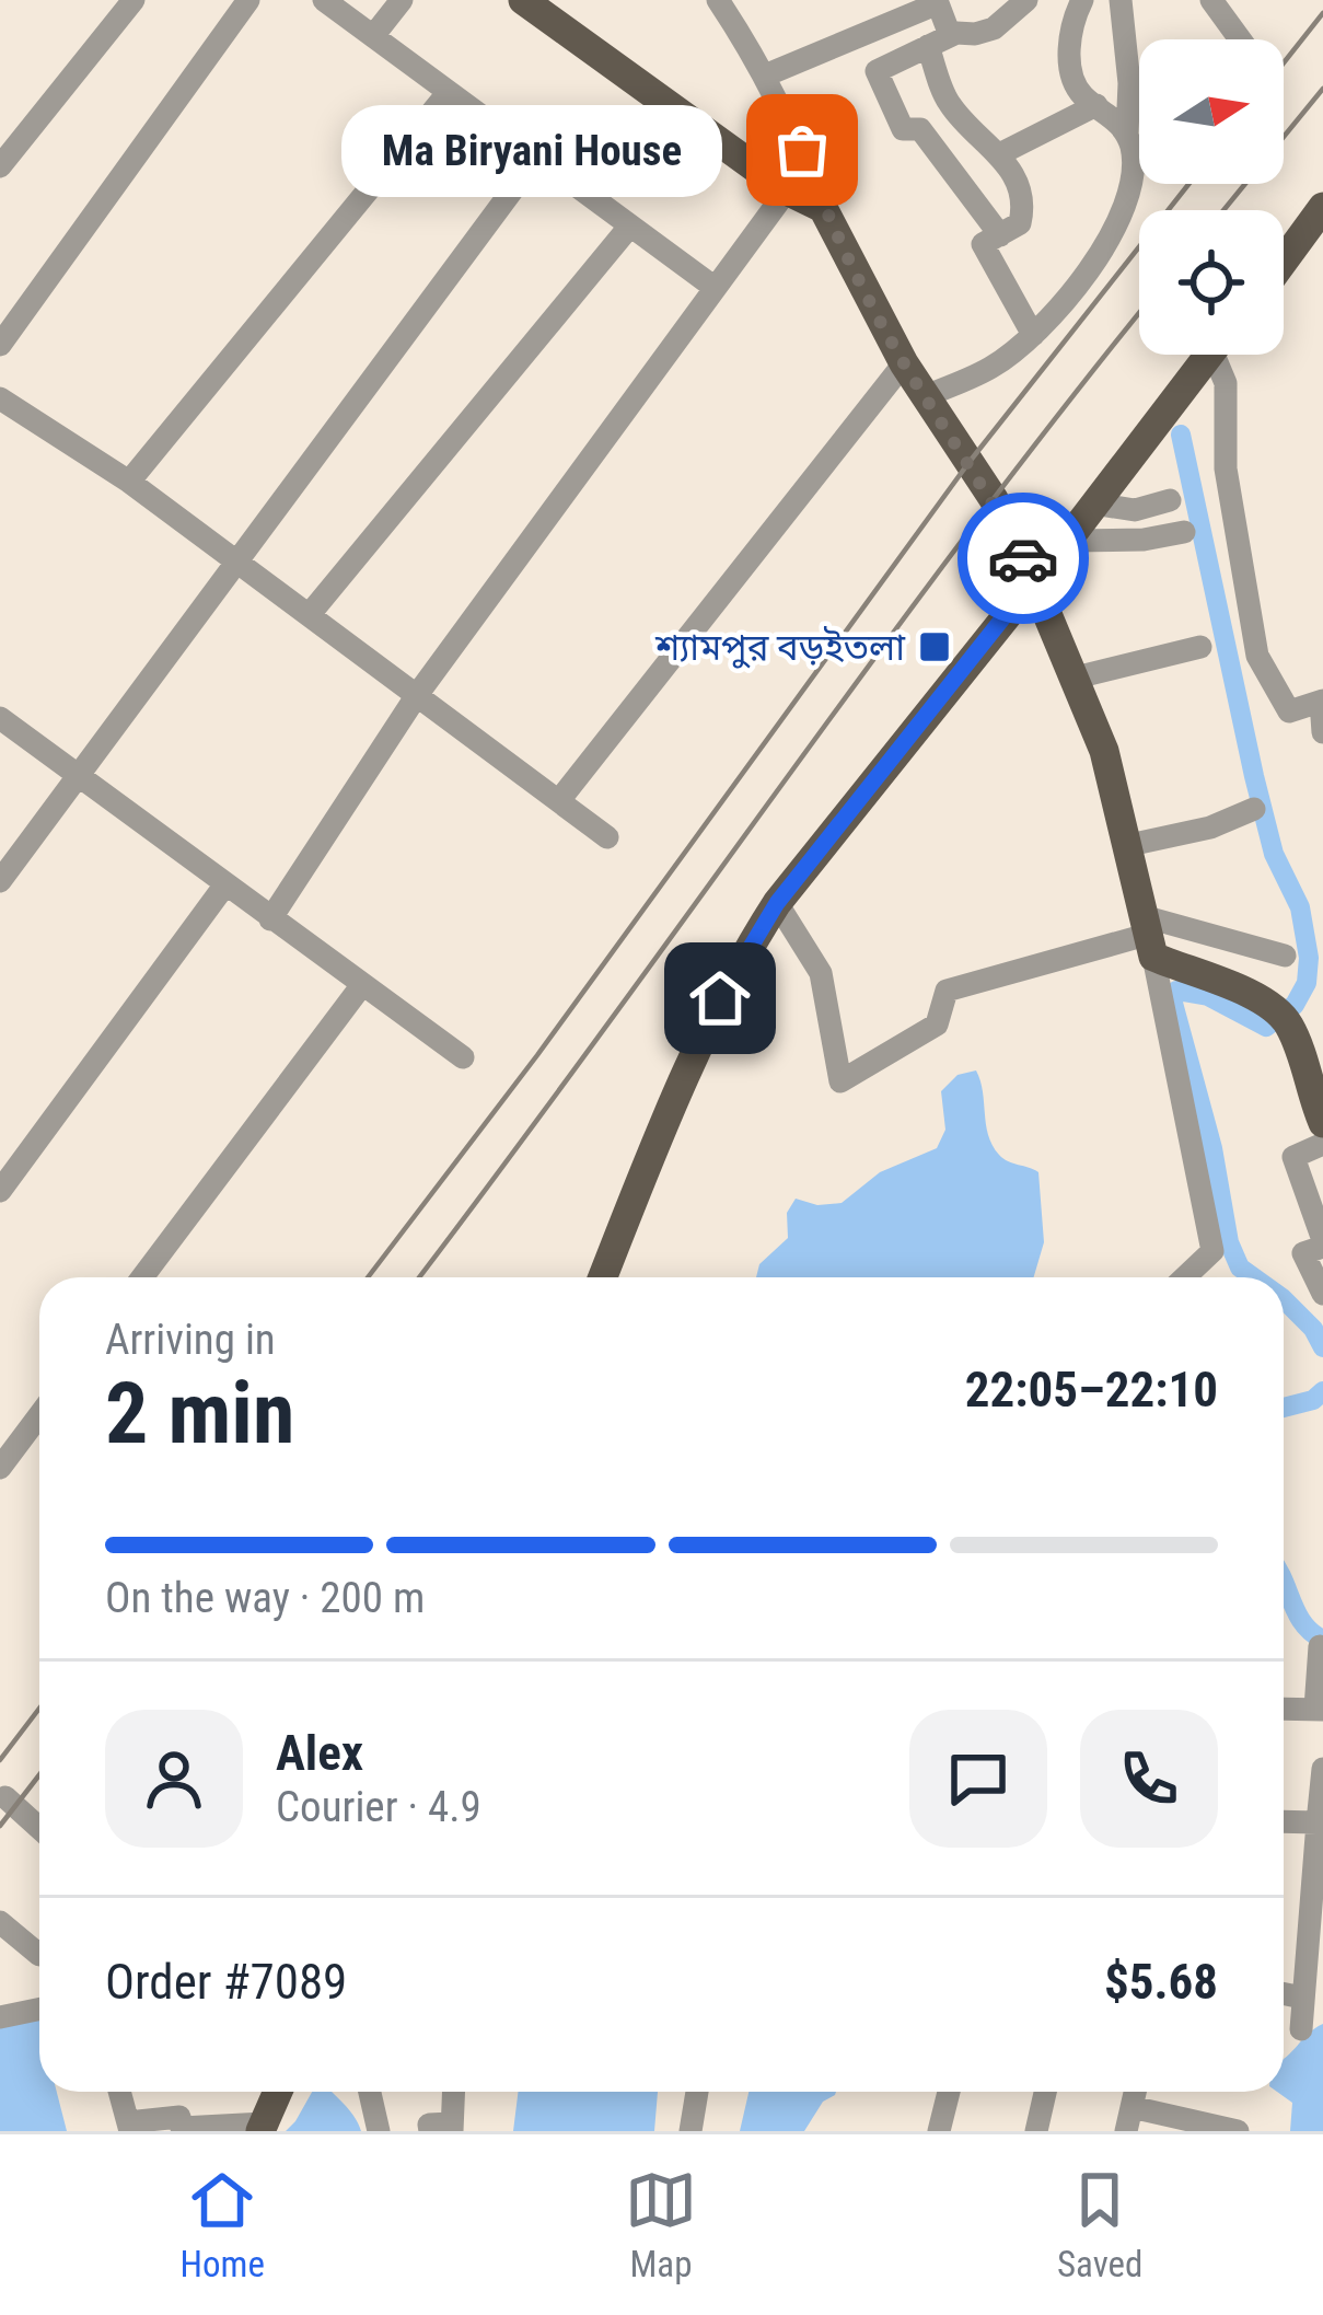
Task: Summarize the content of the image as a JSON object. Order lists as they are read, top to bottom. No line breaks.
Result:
{"places":{"other":["Ma Biryani House"],"transit":["শ্যামপুর বড়ইতলা"]},"north":"right","page":{"bubble":"Ma Biryani House","heading":["2 min","Arriving in","22:05–22:10"],"panel":["Alex","Courier · 4.9","Order #7089","$5.68"],"bar":"On the way · 200 m","tabs":["Home","Map","Saved"]}}
